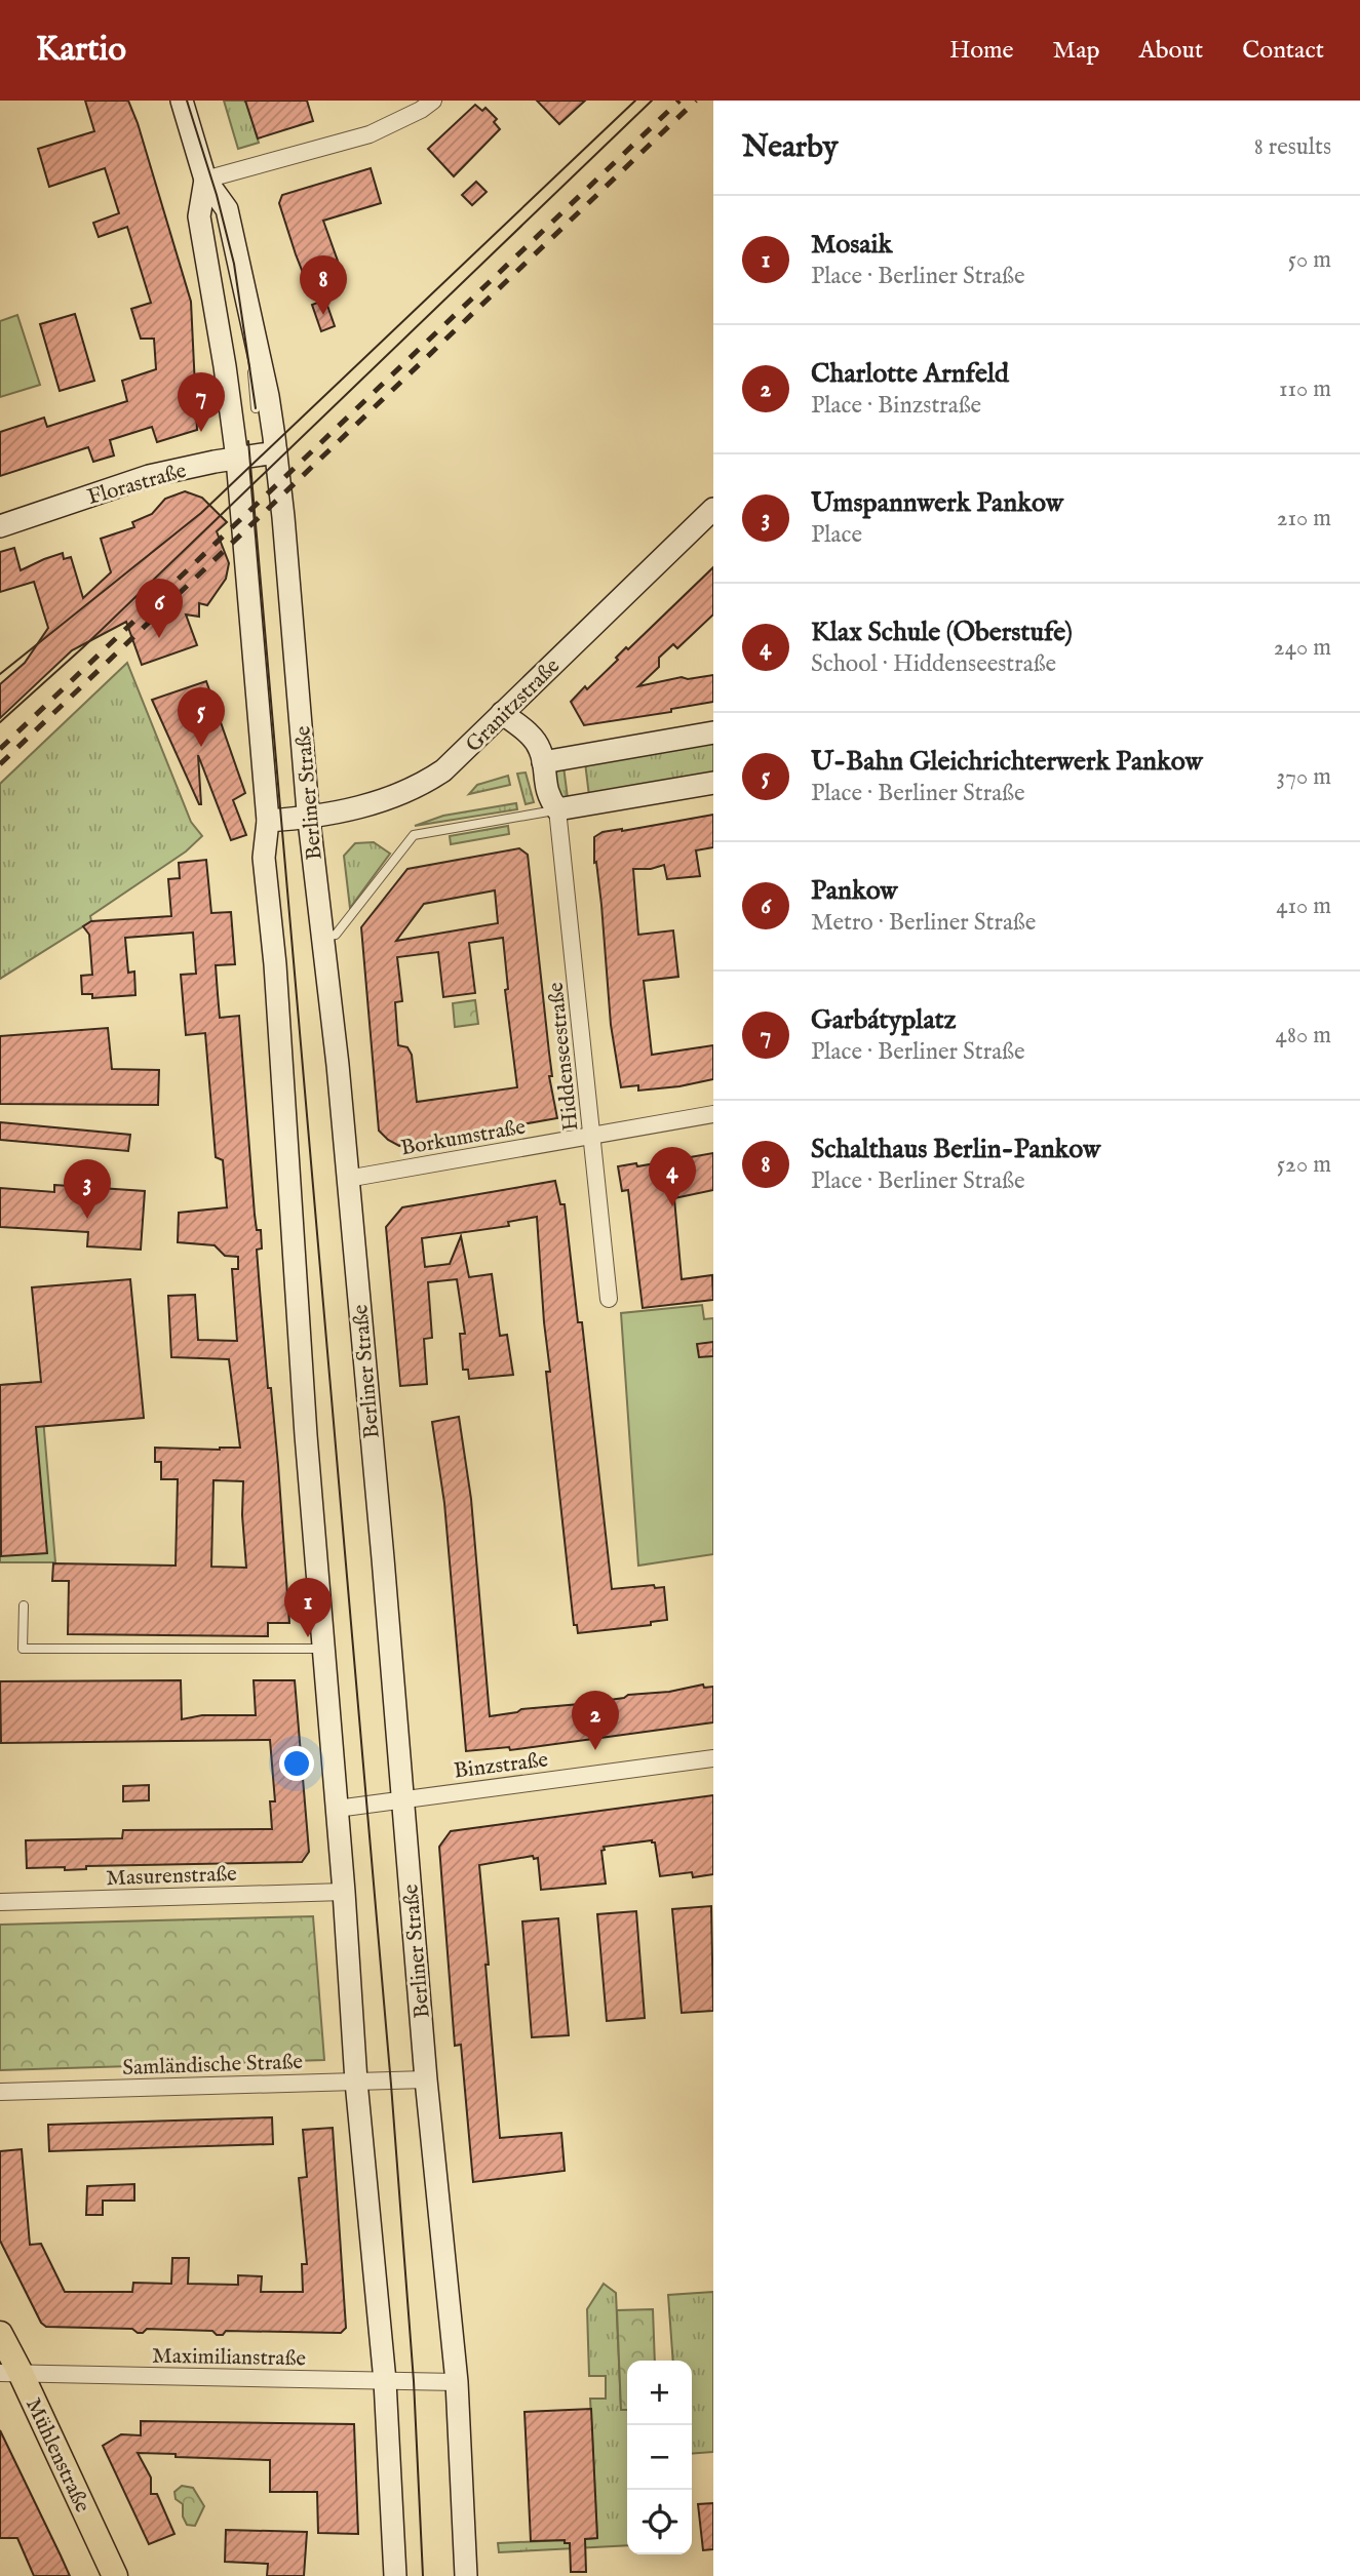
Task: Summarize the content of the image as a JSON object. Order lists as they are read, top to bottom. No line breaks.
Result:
{"streets":{"main road":["Florastraße","Granitzstraße","Berliner Straße","Mühlenstraße"],"street":["Hiddenseestraße","Borkumstraße","Binzstraße","Masurenstraße","Samländische Straße","Maximilianstraße"]},"crossings":[["Florastraße","Berliner Straße"],["Granitzstraße","Berliner Straße"],["Berliner Straße","Borkumstraße"],["Berliner Straße","Binzstraße"],["Berliner Straße","Masurenstraße"],["Berliner Straße","Samländische Straße"],["Berliner Straße","Maximilianstraße"],["Hiddenseestraße","Borkumstraße"],["Maximilianstraße","Mühlenstraße"]],"page":{"header":"Kartio","nav":["Home","Map","About","Contact"],"heading":["Nearby","8 results"],"list":[{"mark":"1","name":"Mosaik","note":"Place · Berliner Straße","value":"50 m"},{"mark":"2","name":"Charlotte Arnfeld","note":"Place · Binzstraße","value":"110 m"},{"mark":"3","name":"Umspannwerk Pankow","note":"Place","value":"210 m"},{"mark":"4","name":"Klax Schule (Oberstufe)","note":"School · Hiddenseestraße","value":"240 m"},{"mark":"5","name":"U-Bahn Gleichrichterwerk Pankow","note":"Place · Berliner Straße","value":"370 m"},{"mark":"6","name":"Pankow","note":"Metro · Berliner Straße","value":"410 m"},{"mark":"7","name":"Garbátyplatz","note":"Place · Berliner Straße","value":"480 m"},{"mark":"8","name":"Schalthaus Berlin-Pankow","note":"Place · Berliner Straße","value":"520 m"}],"pins":["8","7","6","5","4","3","1","2"],"map_buttons":["+","−"]}}
